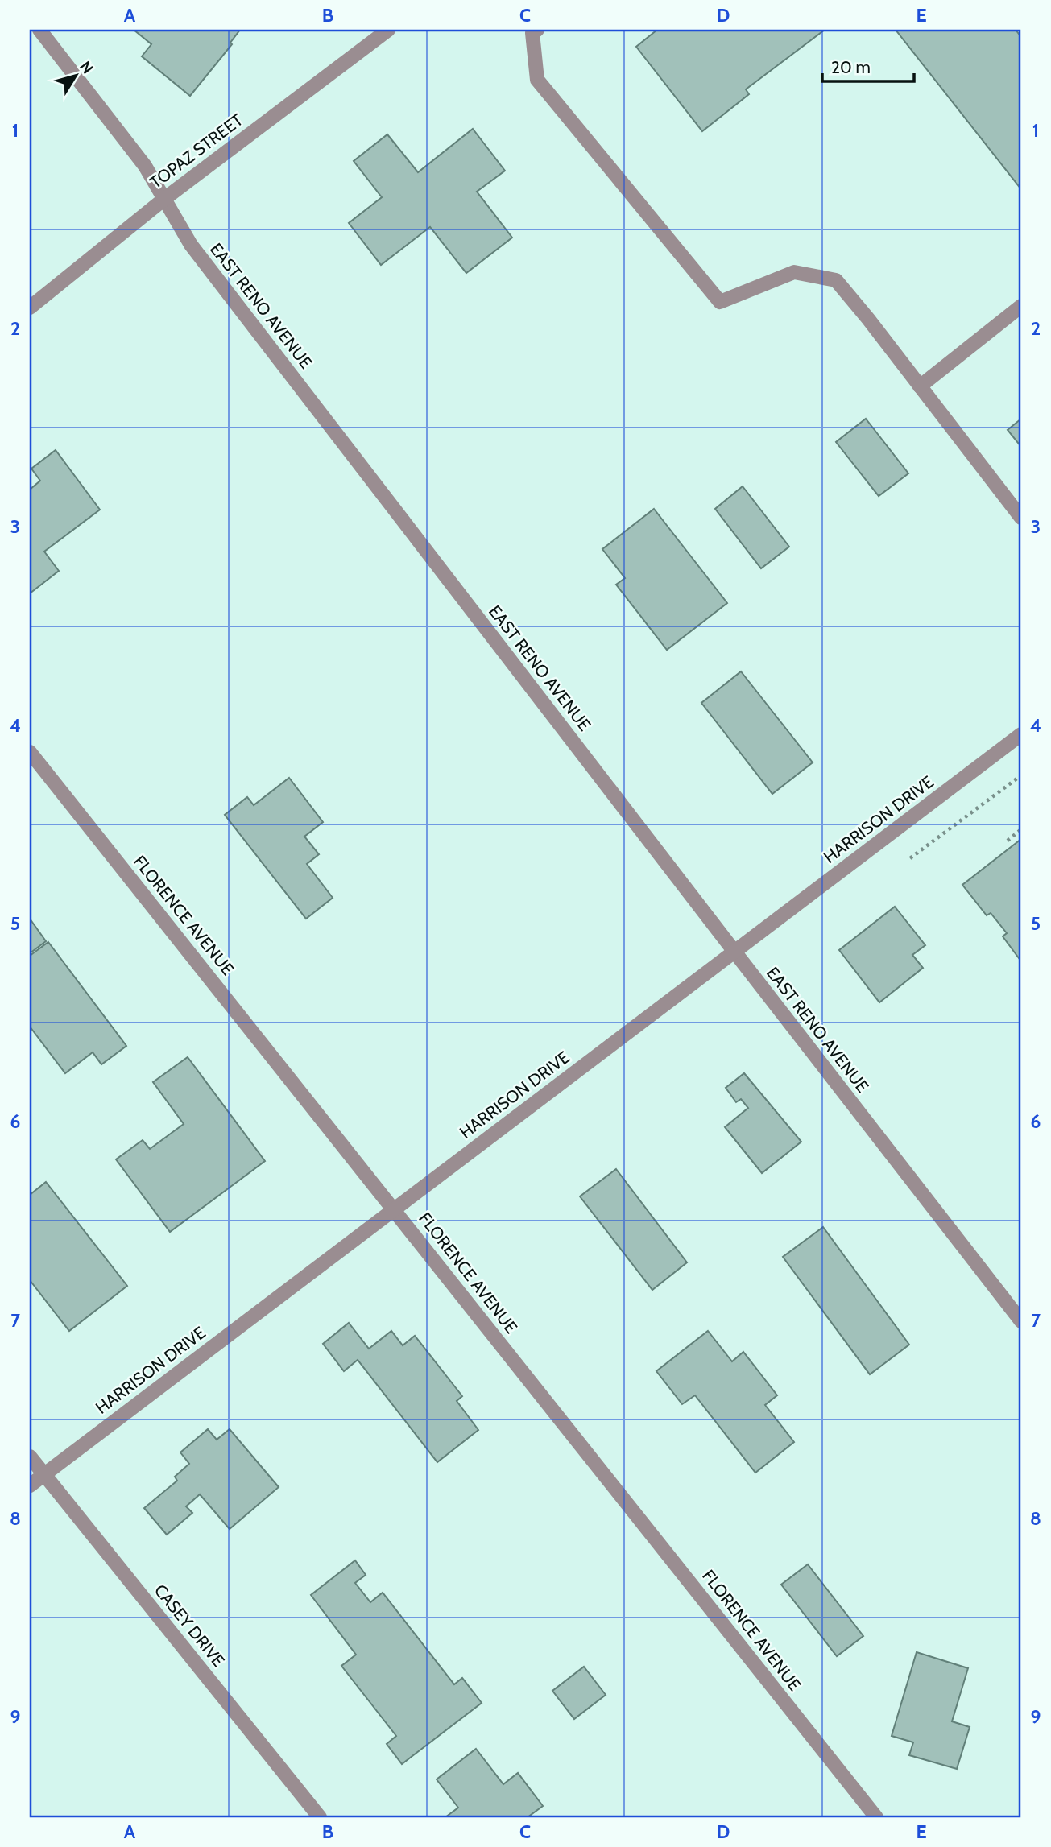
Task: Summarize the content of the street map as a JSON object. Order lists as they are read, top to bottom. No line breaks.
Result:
{"streets":{"street":["TOPAZ STREET","EAST RENO AVENUE","HARRISON DRIVE","FLORENCE AVENUE","CASEY DRIVE"]},"crossings":[["TOPAZ STREET","EAST RENO AVENUE"],["EAST RENO AVENUE","HARRISON DRIVE"],["HARRISON DRIVE","FLORENCE AVENUE"],["HARRISON DRIVE","CASEY DRIVE"]],"scale_bar":"20 m","north":"top right","grid":{"columns":["A","B","C","D","E"],"rows":["1","2","3","4","5","6","7","8","9"]}}
